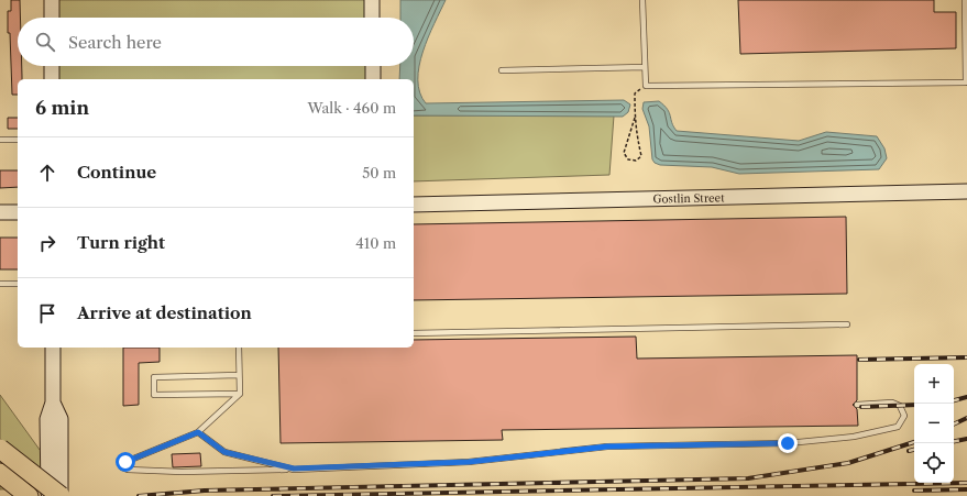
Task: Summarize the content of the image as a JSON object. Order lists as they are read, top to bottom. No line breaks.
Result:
{"streets":{"street":["Gostlin Street"]},"page":{"search":"Search here","heading":["6 min","Walk · 460 m"],"list":[["Continue","50 m"],["Turn right","410 m"],"Arrive at destination"],"map_buttons":["+","−"]}}
